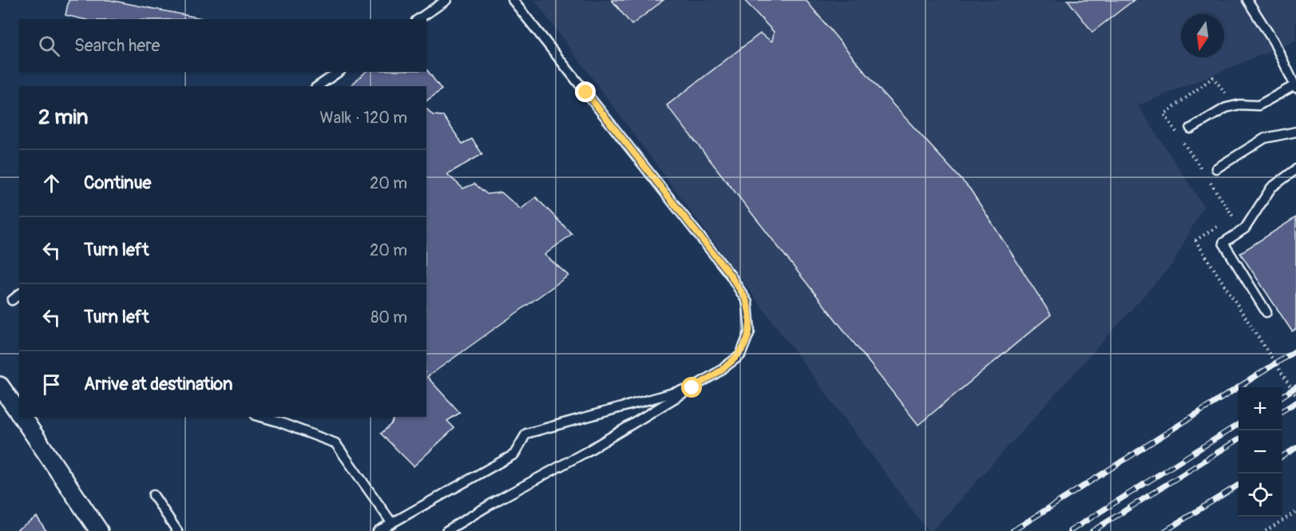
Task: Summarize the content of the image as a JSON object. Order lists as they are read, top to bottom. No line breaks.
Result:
{"north":"bottom","page":{"search":"Search here","heading":["2 min","Walk · 120 m"],"list":[["Continue","20 m"],["Turn left","20 m"],["Turn left","80 m"],"Arrive at destination"],"map_buttons":["+","−"]}}
